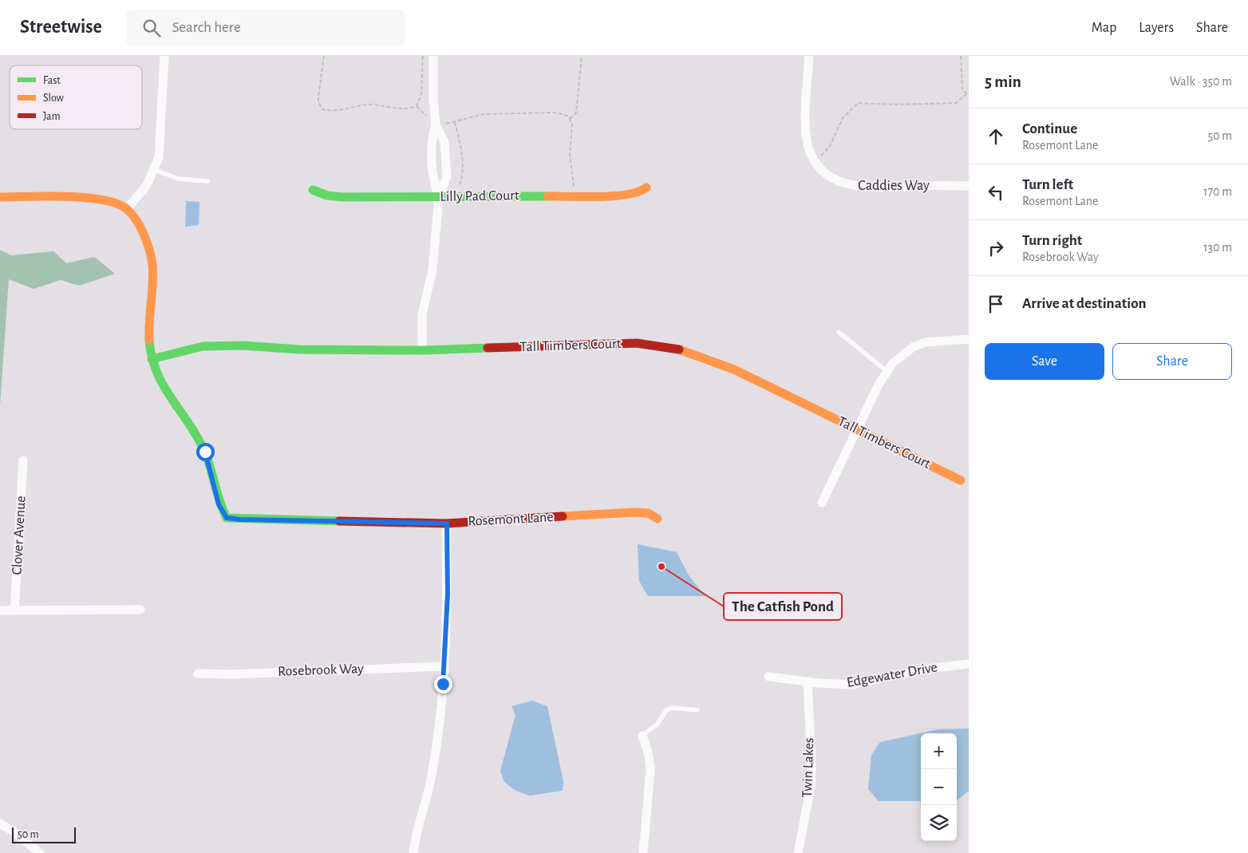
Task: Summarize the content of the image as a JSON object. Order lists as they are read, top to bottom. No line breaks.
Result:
{"streets":{"street":["Caddies Way","Lilly Pad Court","Tall Timbers Court","Rosemont Lane","Clover Avenue","Rosebrook Way","Edgewater Drive","Twin Lakes"]},"crossings":[["Tall Timbers Court","Rosemont Lane"],["Edgewater Drive","Twin Lakes"]],"places":["The Catfish Pond"],"legend":["Fast","Slow","Jam"],"scale_bar":"50 m","page":{"header":"Streetwise","search":"Search here","nav":["Map","Layers","Share"],"heading":["5 min","Walk · 350 m"],"list":[["Continue","Rosemont Lane","50 m"],["Turn left","Rosemont Lane","170 m"],["Turn right","Rosebrook Way","130 m"],"Arrive at destination"],"buttons":["Save","Share"],"map_buttons":["+","−"],"scale":"50 m"}}
